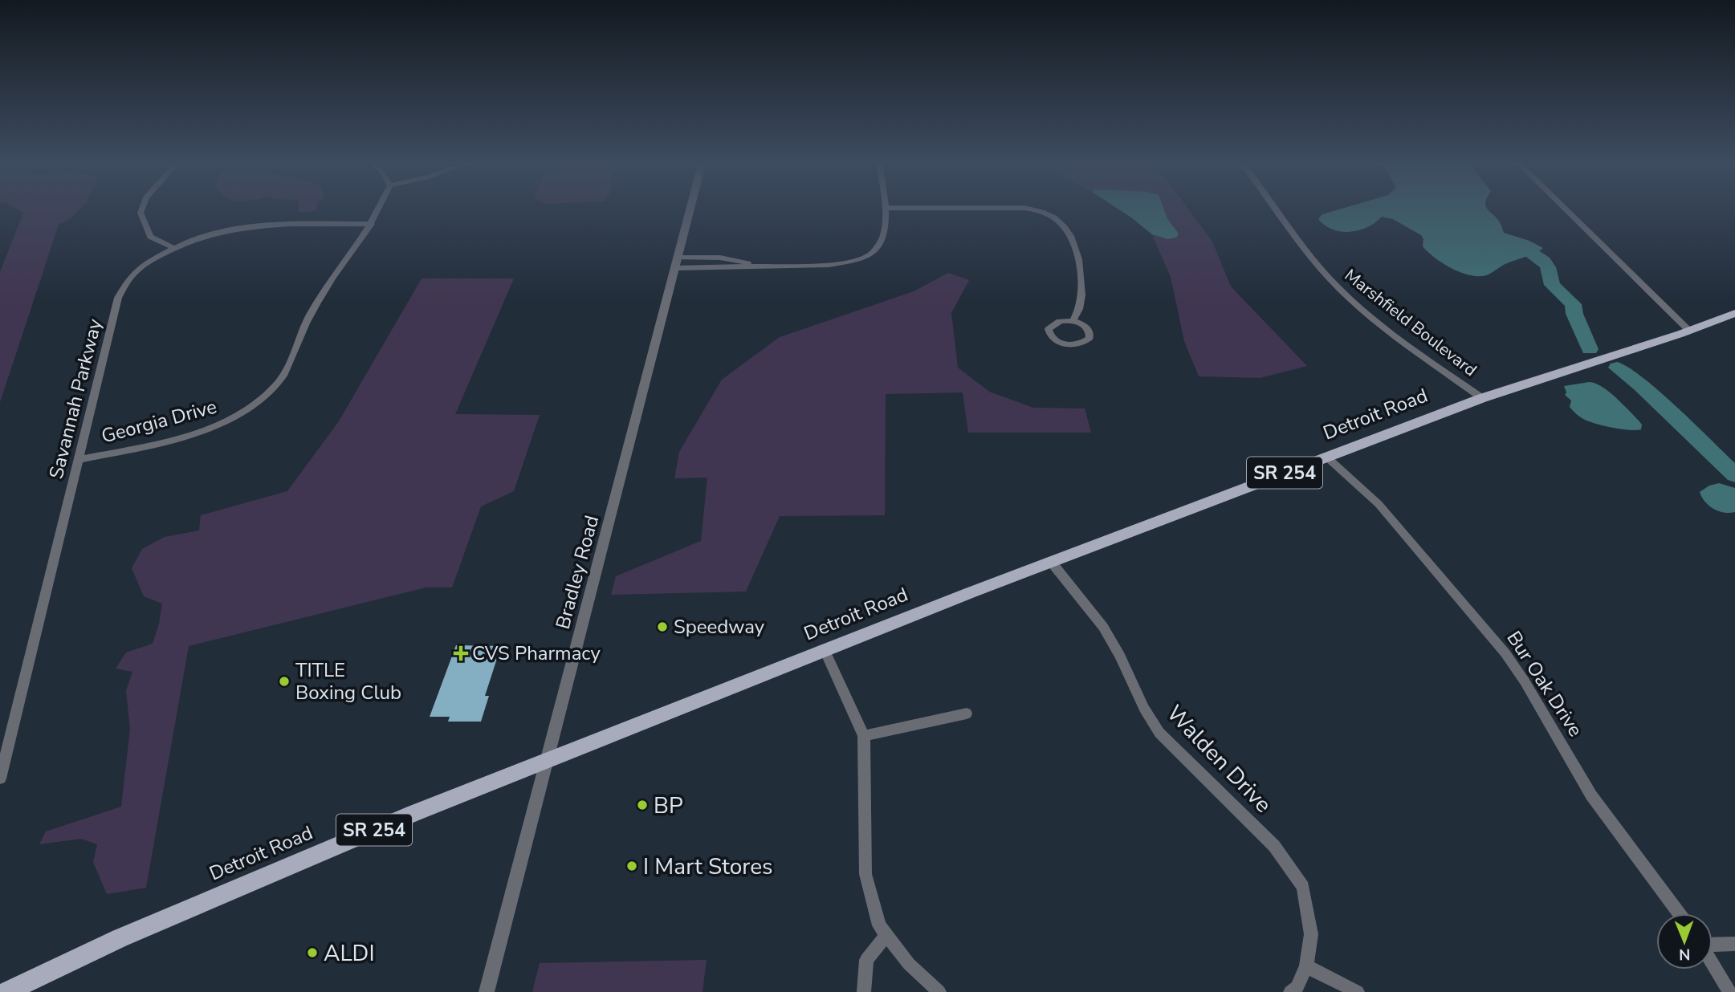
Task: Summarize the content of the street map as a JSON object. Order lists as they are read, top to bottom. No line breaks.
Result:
{"streets":{"main road":["Detroit Road","SR 254"],"street":["Marshfield Boulevard","Savannah Parkway","Georgia Drive","Bradley Road","Bur Oak Drive","Walden Drive"]},"crossings":[["Marshfield Boulevard","Detroit Road"],["Savannah Parkway","Georgia Drive"],["Detroit Road","Bradley Road"],["Detroit Road","Bur Oak Drive"],["Detroit Road","Walden Drive"]],"places":{"other":["Speedway","TITLE Boxing Club","BP","I Mart Stores","ALDI"],"health":["CVS Pharmacy"]},"north":"bottom"}
